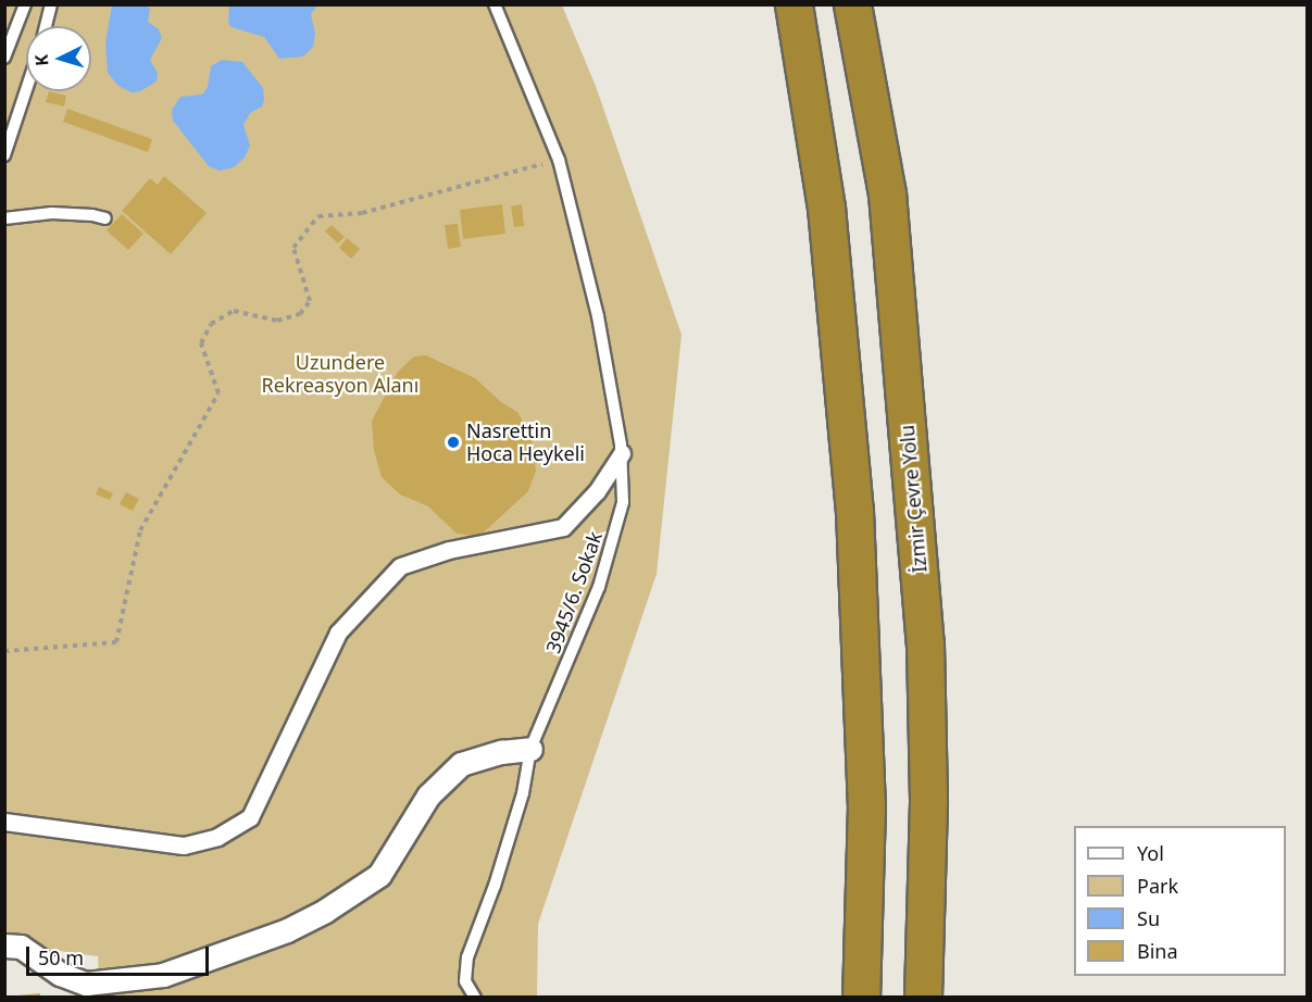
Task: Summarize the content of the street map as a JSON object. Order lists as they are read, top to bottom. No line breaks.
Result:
{"streets":{"highway":["İzmir Çevre Yolu"],"lane":["3945/6. Sokak"]},"parks":["Uzundere Rekreasyon Alanı"],"places":["Nasrettin Hoca Heykeli"],"legend":["Yol","Park","Su","Bina"],"scale_bar":"50 m","north":"left"}
